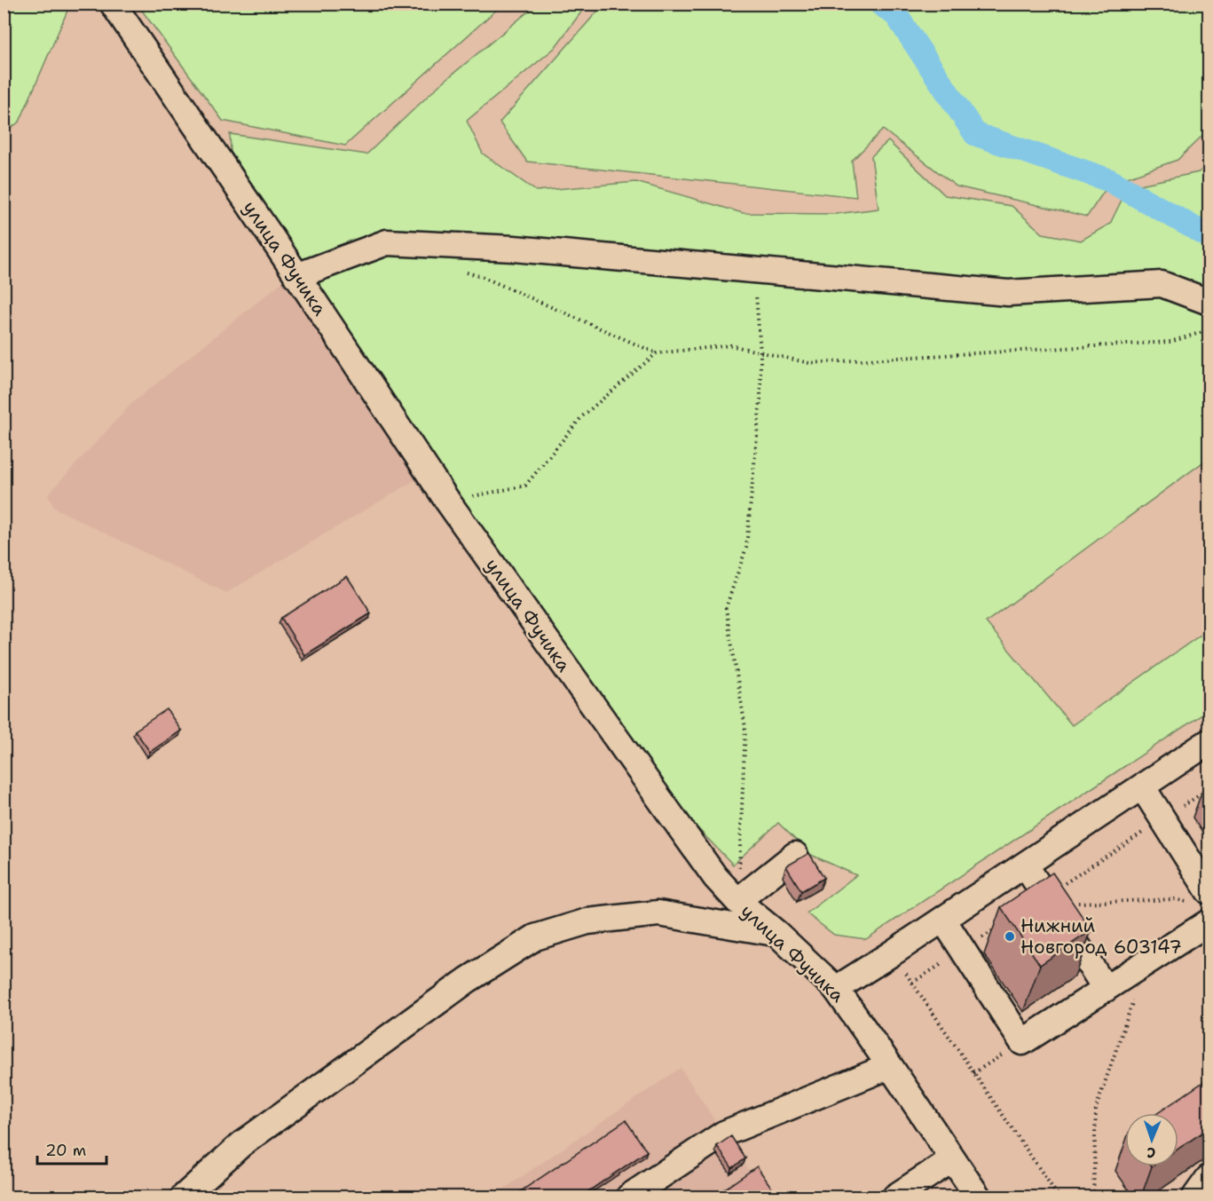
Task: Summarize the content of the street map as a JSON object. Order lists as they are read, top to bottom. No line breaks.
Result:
{"streets":{"street":["улица Фучика"]},"places":["Нижний Новгород 603147"],"scale_bar":"20 m","north":"bottom"}
